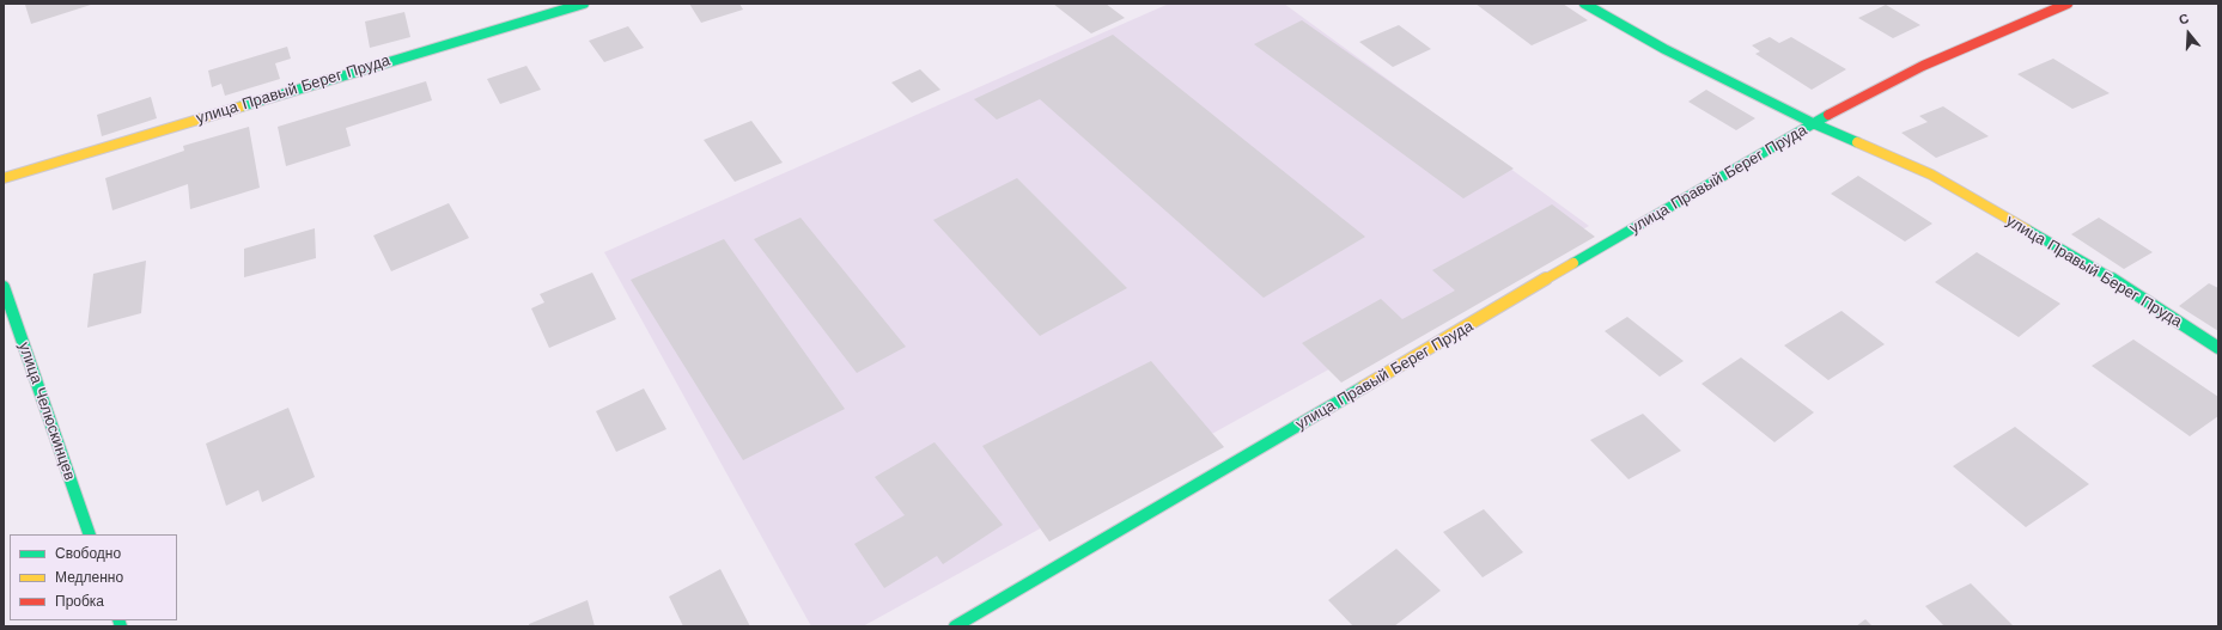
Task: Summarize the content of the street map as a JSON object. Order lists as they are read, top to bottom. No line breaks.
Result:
{"streets":{"street":["улица Правый Берег Пруда","улица Челюскинцев"]},"legend":["Свободно","Медленно","Пробка"],"north":"top"}
